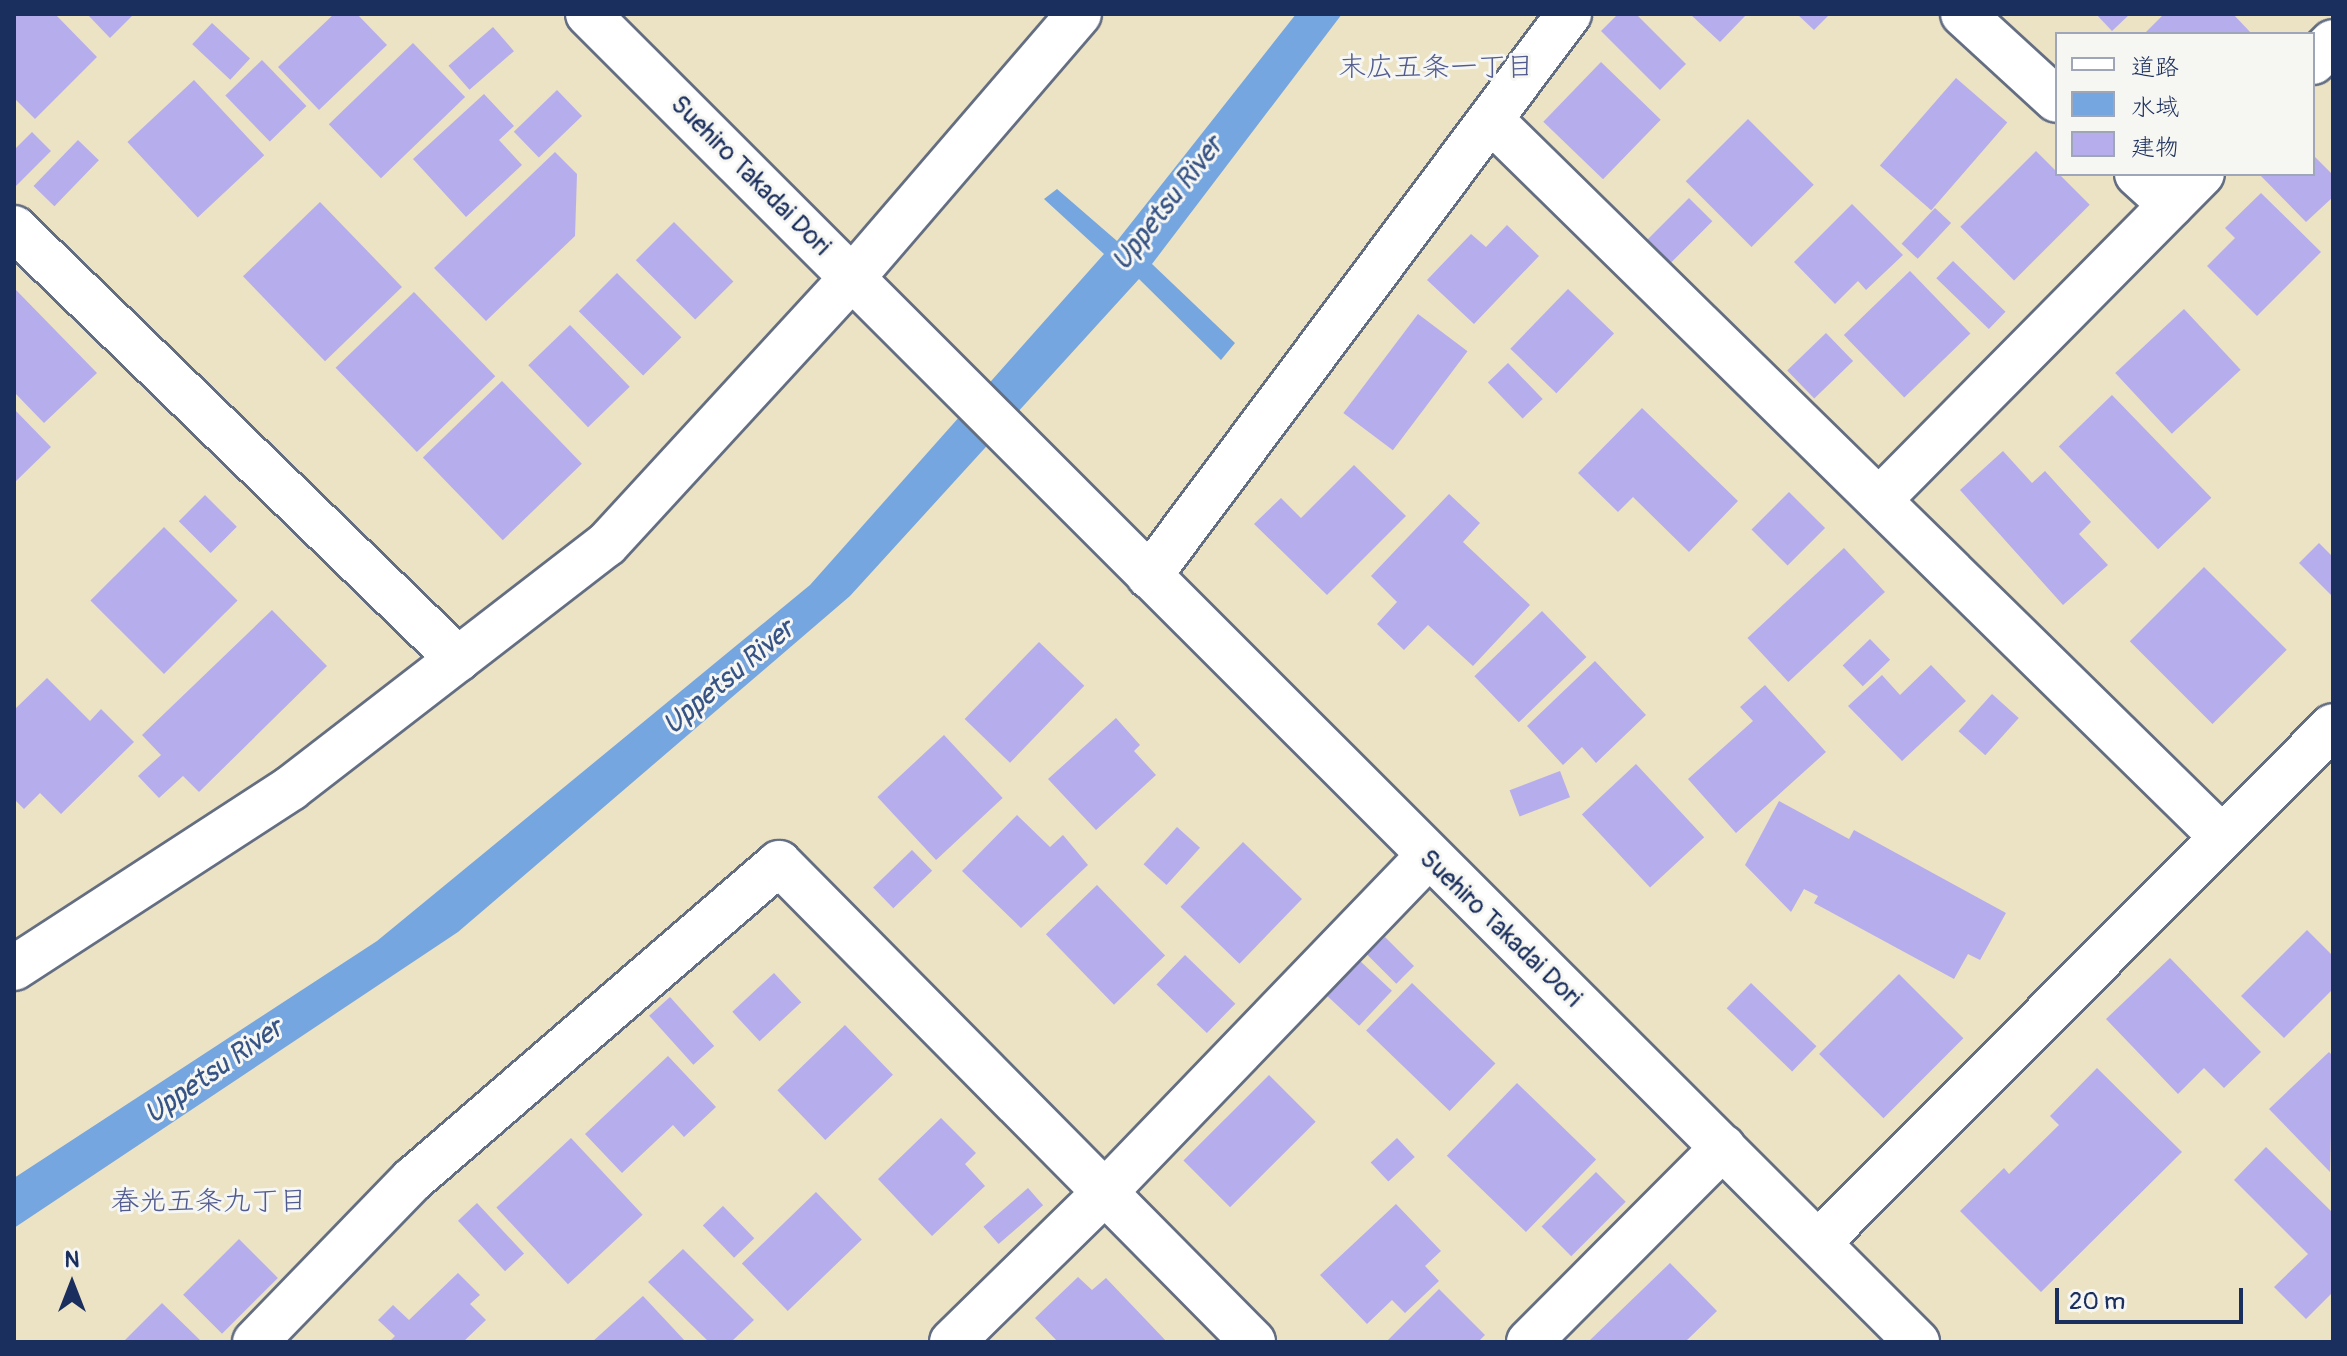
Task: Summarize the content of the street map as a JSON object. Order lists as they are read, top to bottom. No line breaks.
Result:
{"streets":{"street":["Suehiro Takadai Dori"]},"districts":["末広五条一丁目","春光五条九丁目"],"water":["Uppetsu River"],"legend":["道路","水域","建物"],"scale_bar":"20 m","north":"top"}
